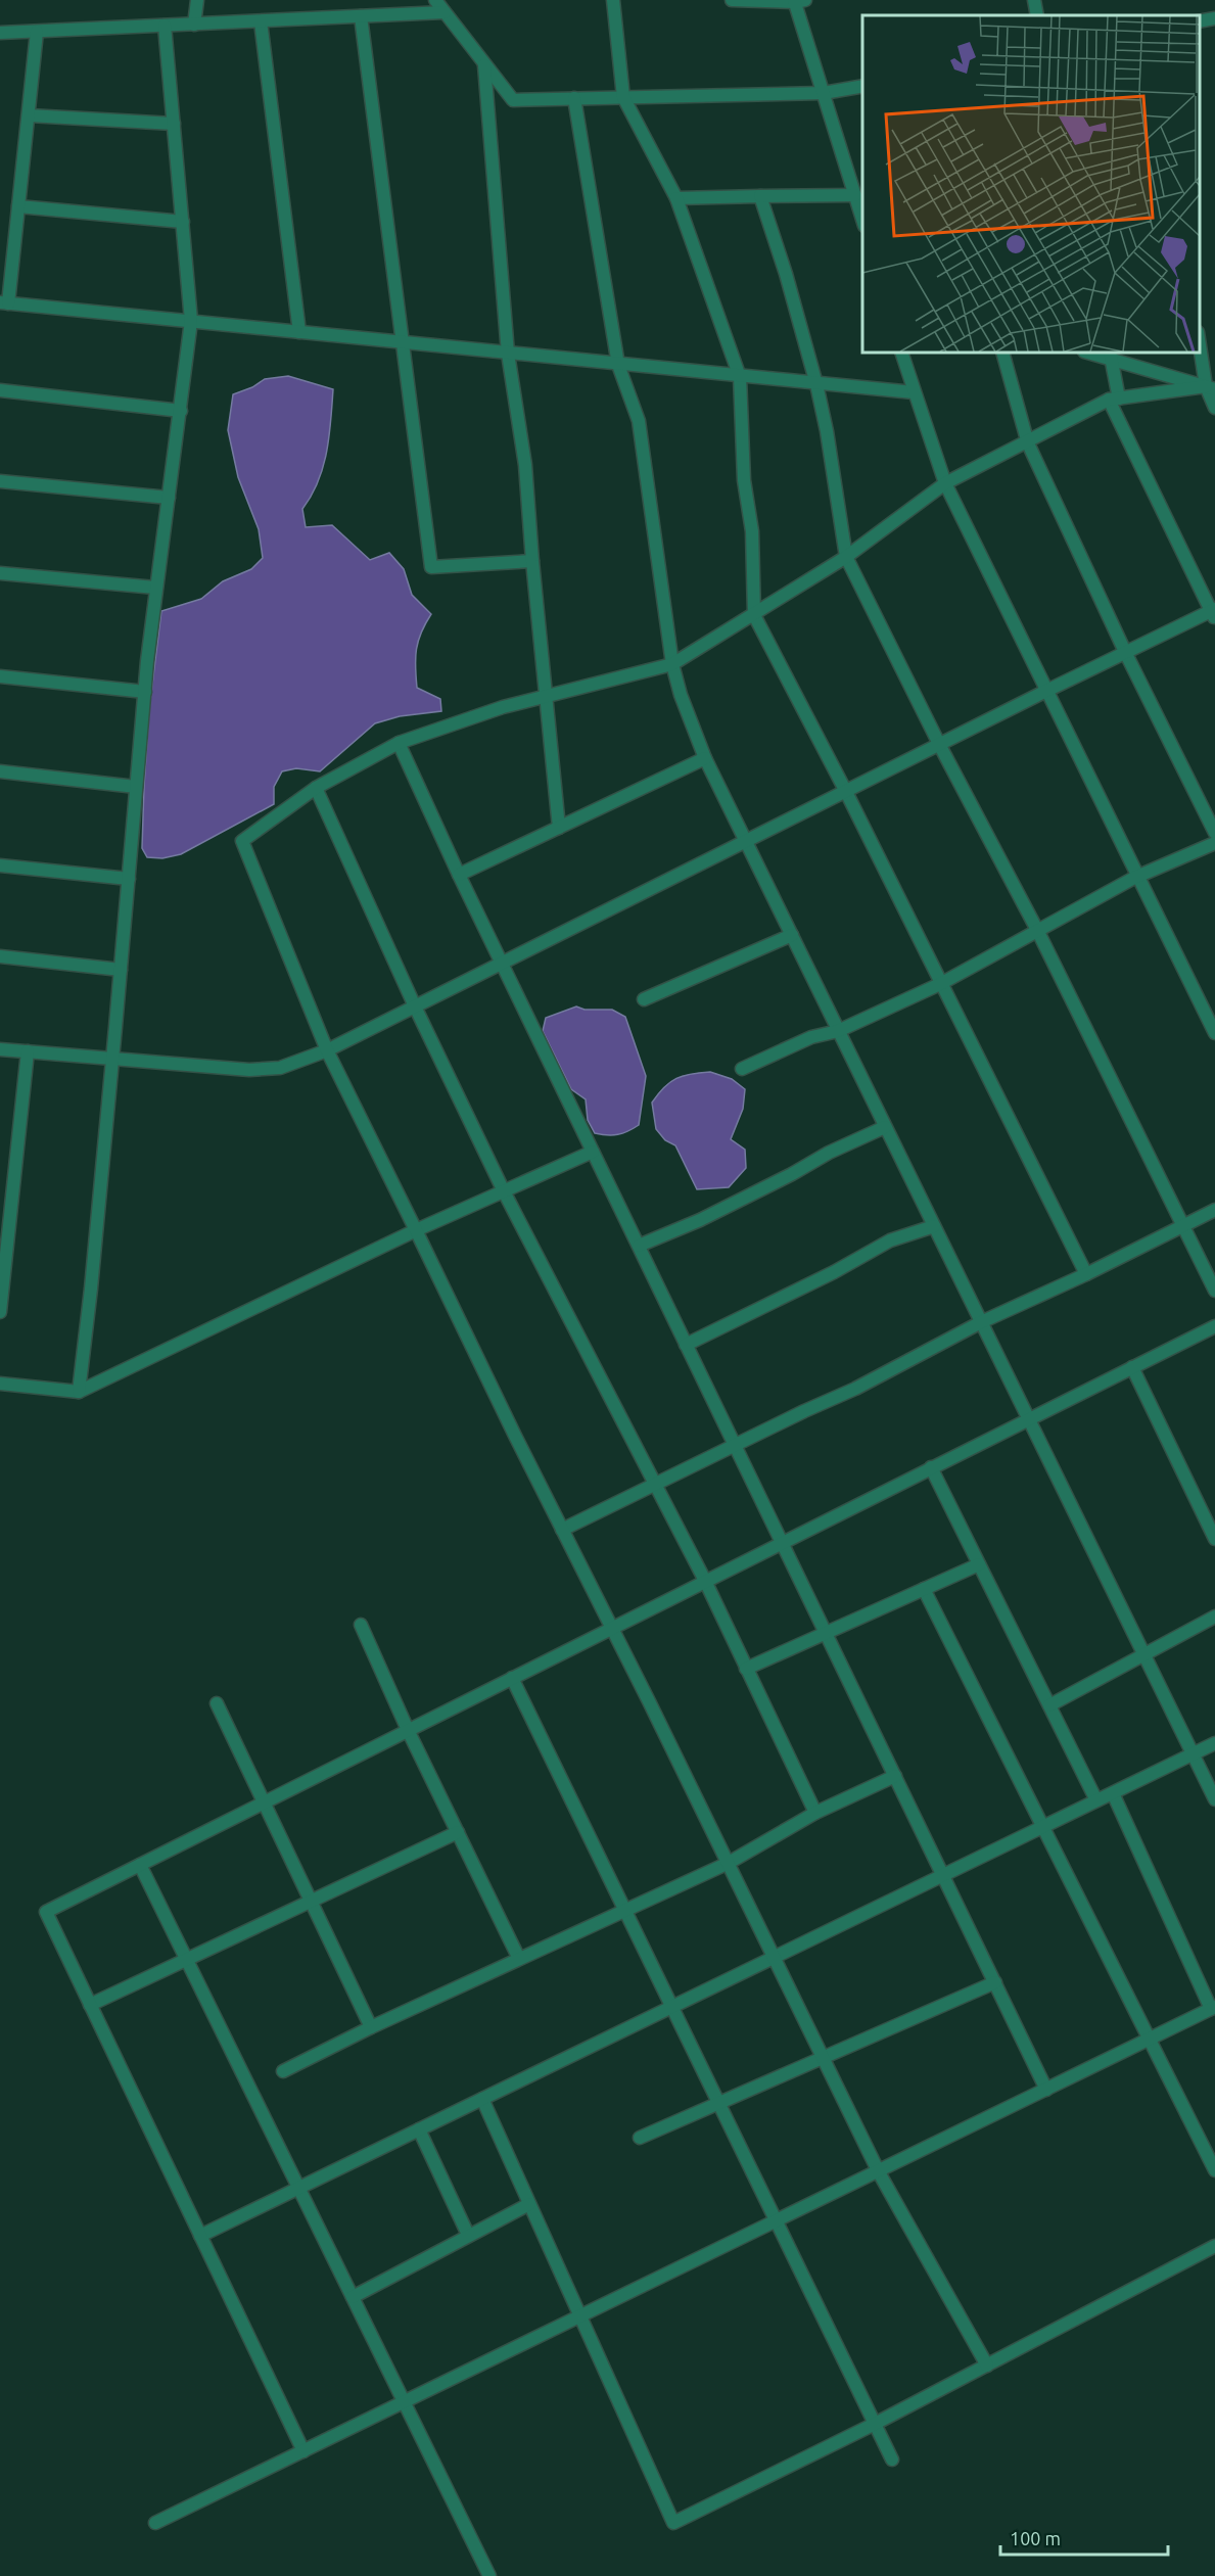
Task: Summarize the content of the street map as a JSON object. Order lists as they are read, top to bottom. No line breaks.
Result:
{"scale_bar":"100 m"}
